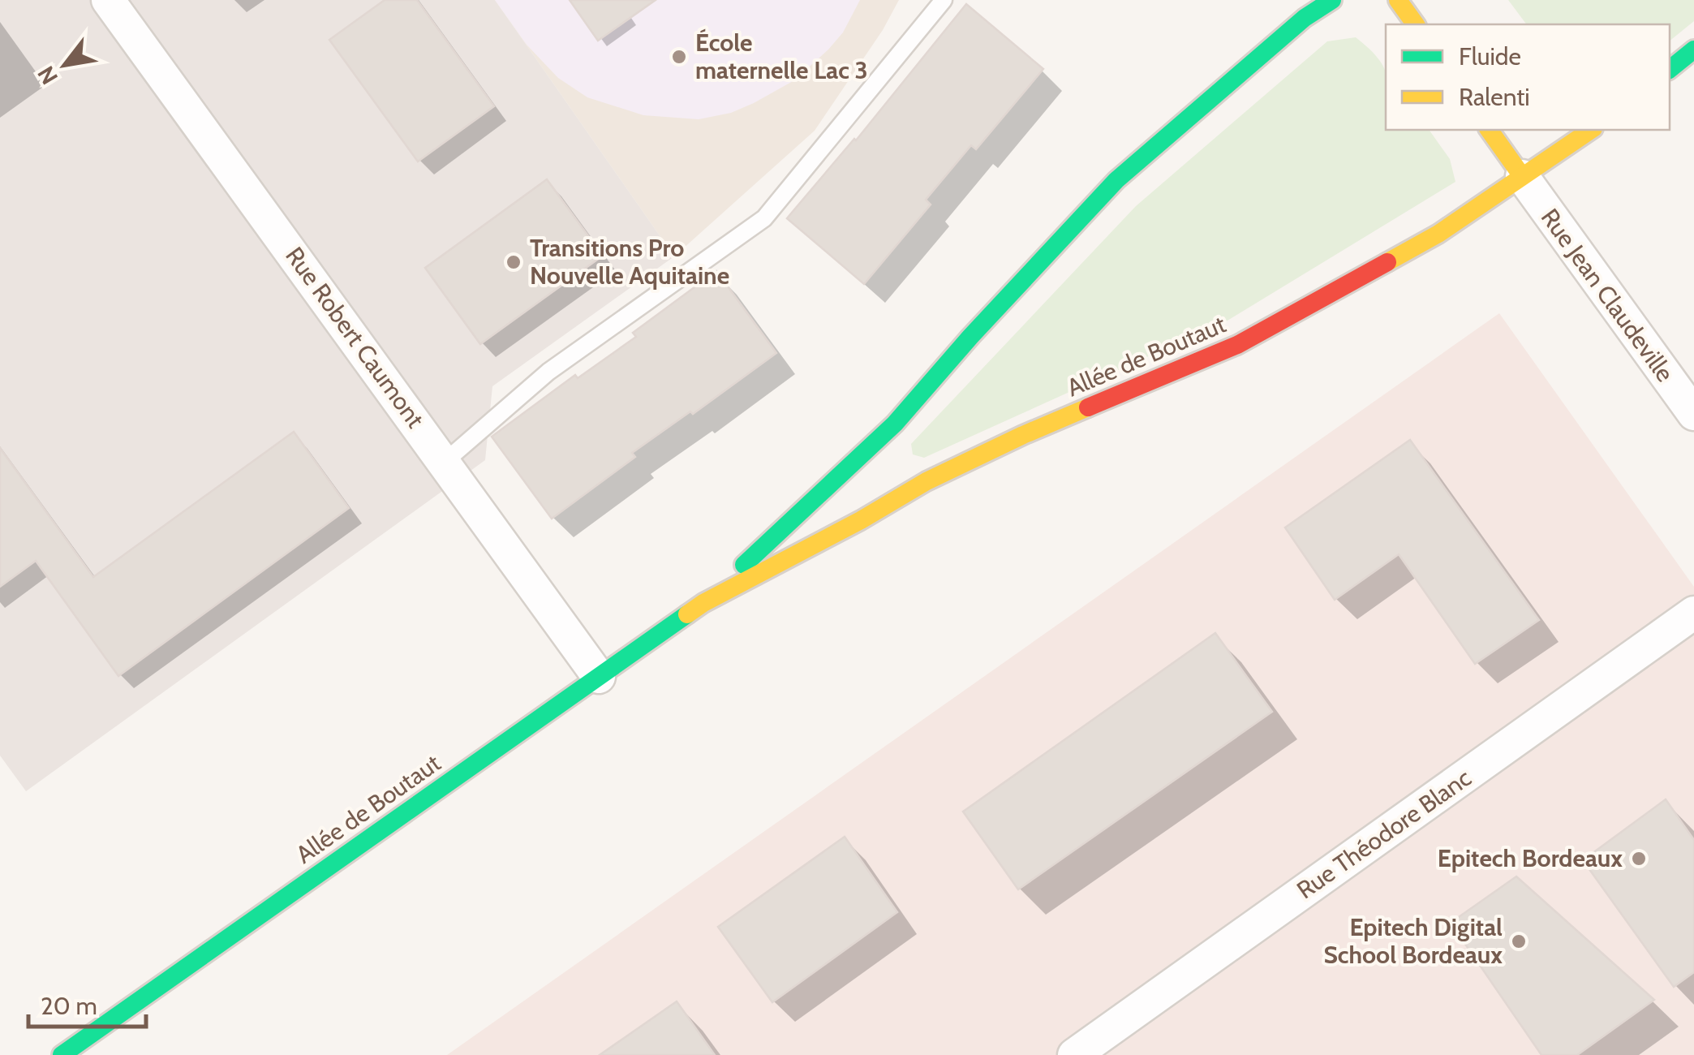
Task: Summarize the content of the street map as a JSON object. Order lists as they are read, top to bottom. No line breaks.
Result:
{"streets":{"main road":["Allée de Boutaut"],"street":["Rue Jean Claudeville","Rue Robert Caumont","Rue Théodore Blanc"]},"crossings":[["Rue Jean Claudeville","Allée de Boutaut"],["Rue Robert Caumont","Allée de Boutaut"]],"places":["École maternelle Lac 3","Transitions Pro Nouvelle Aquitaine","Epitech Bordeaux","Epitech Digital School Bordeaux"],"legend":["Fluide","Ralenti"],"scale_bar":"20 m","north":"bottom left"}
